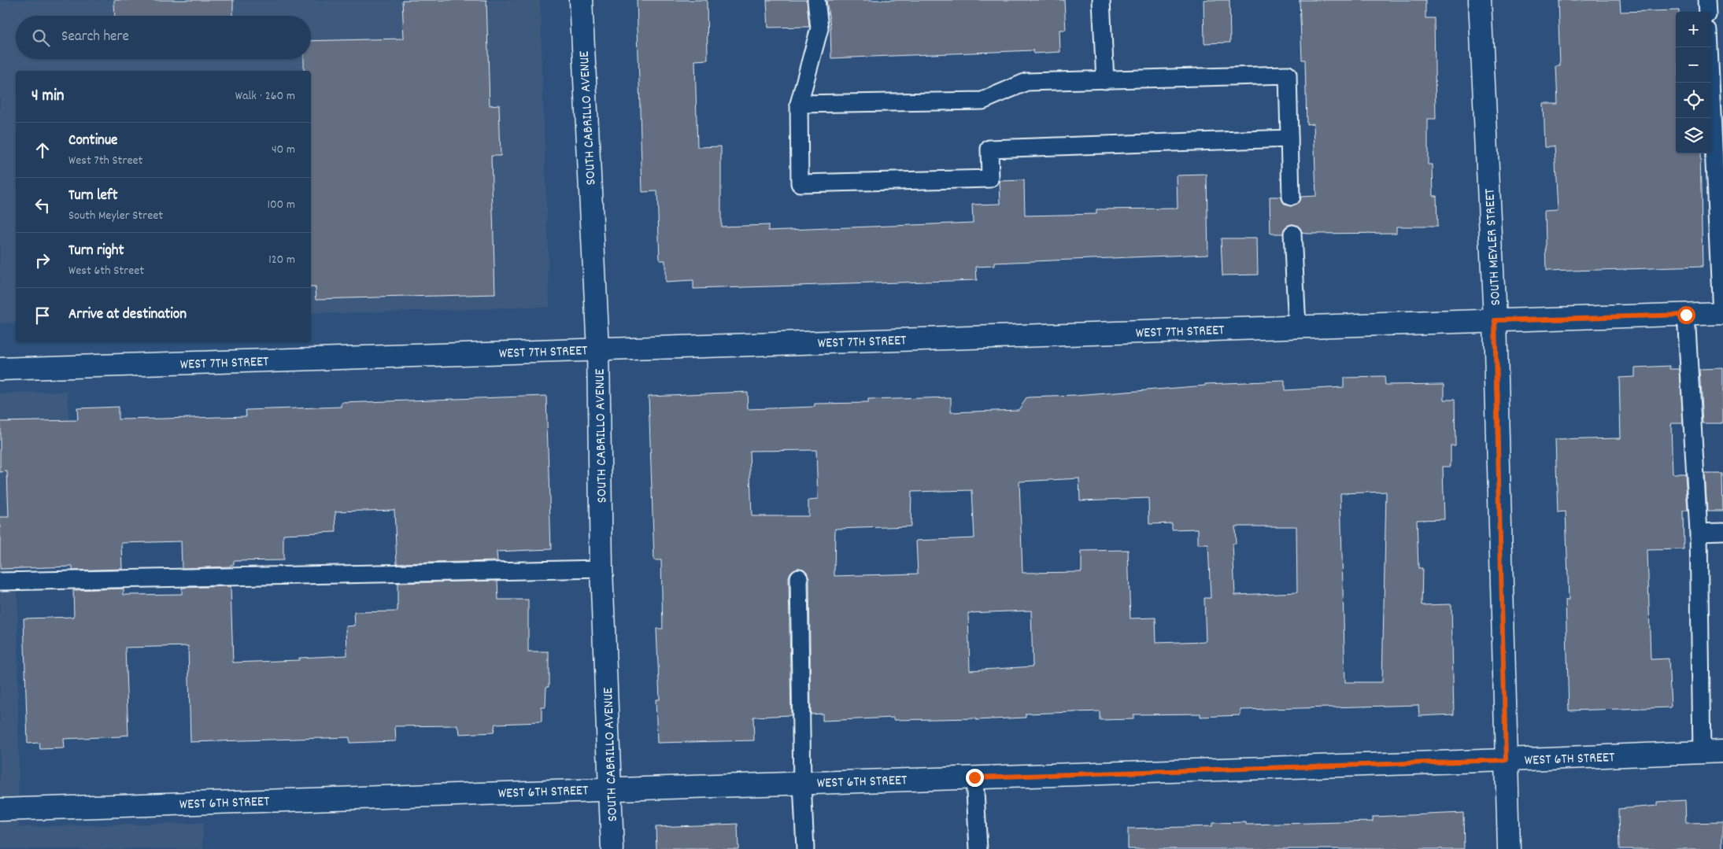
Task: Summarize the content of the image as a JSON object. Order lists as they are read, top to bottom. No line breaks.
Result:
{"streets":{"street":["SOUTH CABRILLO AVENUE","SOUTH MEYLER STREET","WEST 7TH STREET","WEST 6TH STREET"]},"crossings":[["SOUTH CABRILLO AVENUE","WEST 7TH STREET"],["SOUTH CABRILLO AVENUE","WEST 6TH STREET"],["SOUTH MEYLER STREET","WEST 7TH STREET"],["SOUTH MEYLER STREET","WEST 6TH STREET"]],"page":{"map_buttons":["+","−"],"search":"Search here","heading":["4 min","Walk · 260 m"],"list":[["Continue","West 7th Street","40 m"],["Turn left","South Meyler Street","100 m"],["Turn right","West 6th Street","120 m"],"Arrive at destination"]}}
